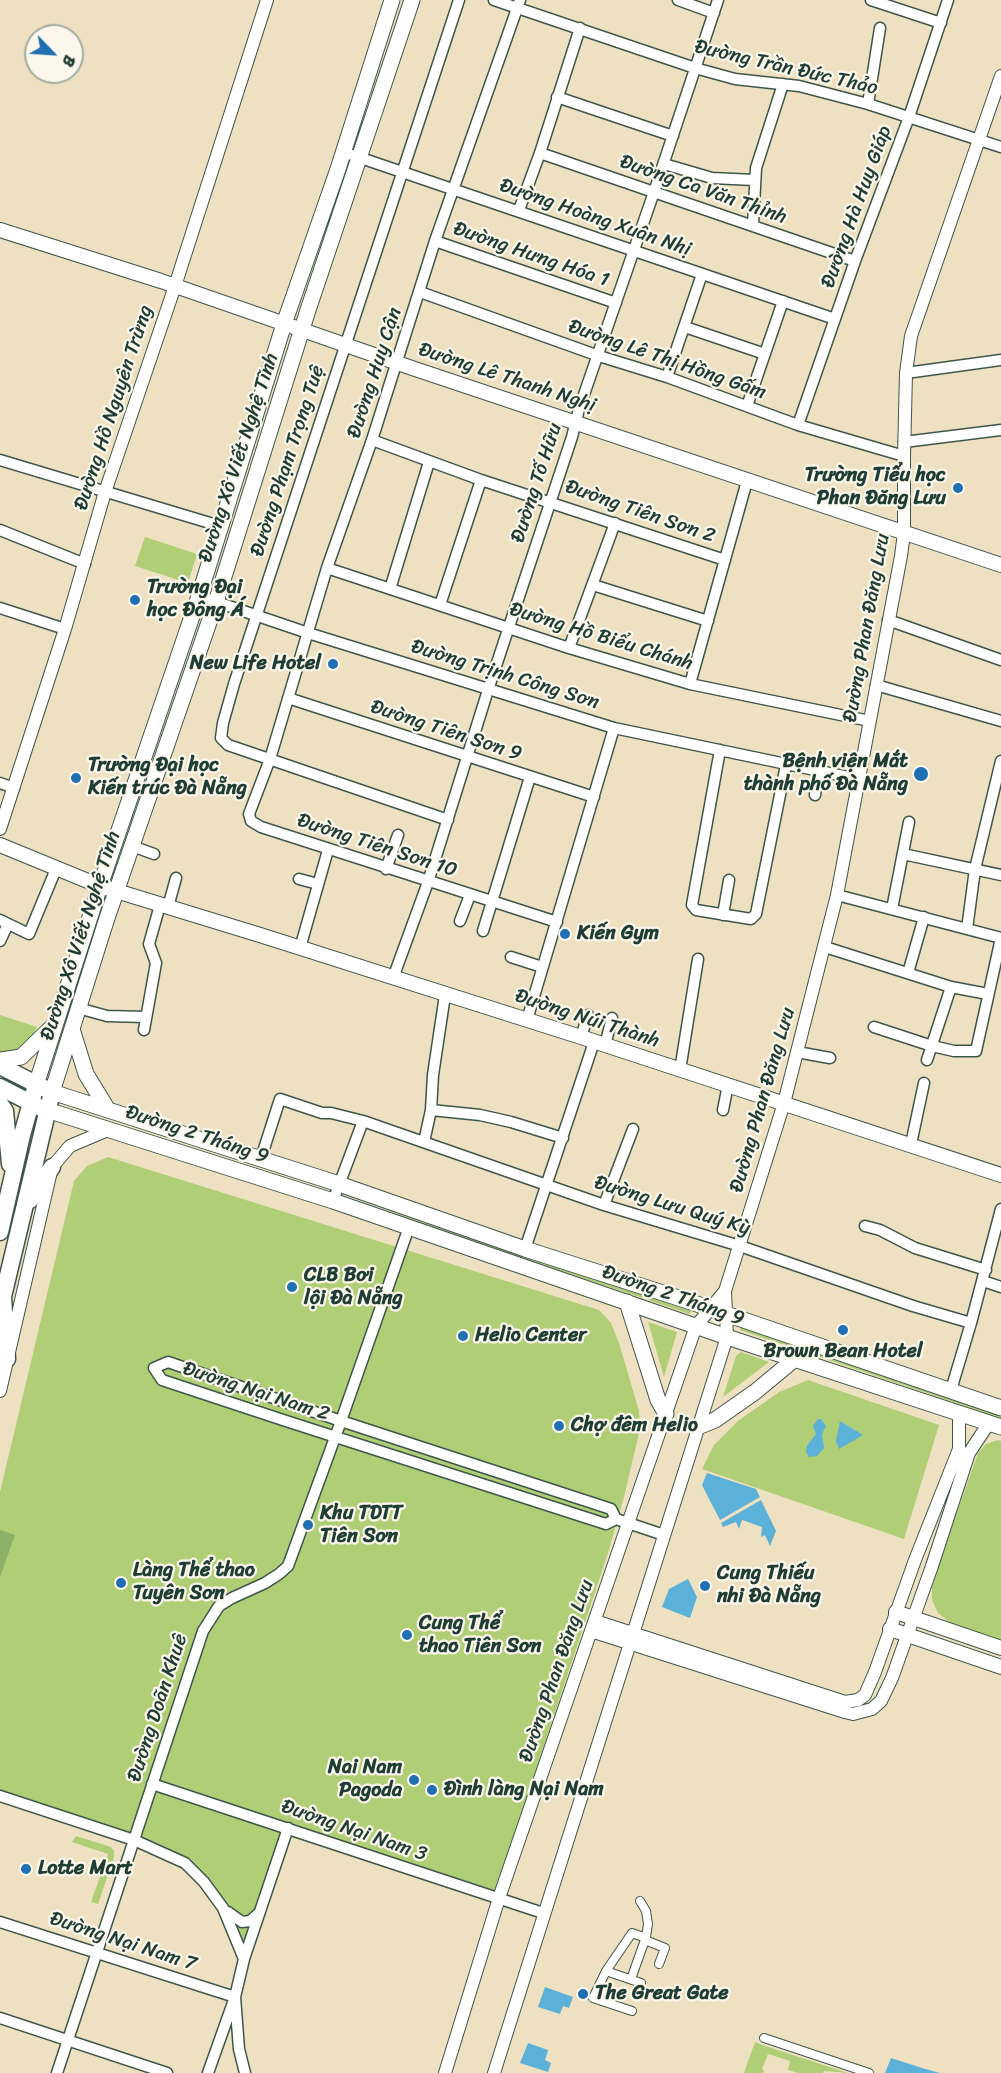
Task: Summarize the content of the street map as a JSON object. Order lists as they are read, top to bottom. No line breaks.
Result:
{"streets":{"highway":["Đường Xô Viết Nghệ Tĩnh"],"main road":["Đường Lê Thanh Nghị","Đường Núi Thành","Đường 2 Tháng 9"],"street":["Đường Trần Đức Thảo","Đường Ca Văn Thỉnh","Đường Hà Huy Giáp","Đường Hoàng Xuân Nhị","Đường Hưng Hóa 1","Đường Lê Thị Hồng Gấm","Đường Huy Cận","Đường Hồ Nguyên Trừng","Đường Phạm Trọng Tuệ","Đường Tố Hữu","Đường Tiên Sơn 2","Đường Phan Đăng Lưu","Đường Hồ Biểu Chánh","Đường Trịnh Công Sơn","Đường Tiên Sơn 9","Đường Tiên Sơn 10","Đường Lưu Quý Kỳ","Đường Nại Nam 2","Đường Doãn Khuê","Đường Nại Nam 3","Đường Nại Nam 7"]},"crossings":[["Đường Trần Đức Thảo","Đường Hà Huy Giáp"],["Đường Trần Đức Thảo","Đường Huy Cận"],["Đường Trần Đức Thảo","Đường Tố Hữu"],["Đường Trần Đức Thảo","Đường Phan Đăng Lưu"],["Đường Ca Văn Thỉnh","Đường Hà Huy Giáp"],["Đường Ca Văn Thỉnh","Đường Tố Hữu"],["Đường Hà Huy Giáp","Đường Hoàng Xuân Nhị"],["Đường Hà Huy Giáp","Đường Lê Thị Hồng Gấm"],["Đường Hoàng Xuân Nhị","Đường Huy Cận"],["Đường Hoàng Xuân Nhị","Đường Xô Viết Nghệ Tĩnh"],["Đường Hoàng Xuân Nhị","Đường Phạm Trọng Tuệ"],["Đường Hoàng Xuân Nhị","Đường Tố Hữu"],["Đường Hưng Hóa 1","Đường Huy Cận"],["Đường Hưng Hóa 1","Đường Tố Hữu"],["Đường Lê Thị Hồng Gấm","Đường Huy Cận"],["Đường Lê Thị Hồng Gấm","Đường Tố Hữu"],["Đường Lê Thị Hồng Gấm","Đường Phan Đăng Lưu"],["Đường Huy Cận","Đường Lê Thanh Nghị"],["Đường Huy Cận","Đường Phạm Trọng Tuệ"],["Đường Huy Cận","Đường Tiên Sơn 2"],["Đường Huy Cận","Đường Hồ Biểu Chánh"],["Đường Huy Cận","Đường Trịnh Công Sơn"],["Đường Huy Cận","Đường Tiên Sơn 9"],["Đường Huy Cận","Đường Tiên Sơn 10"],["Đường Lê Thanh Nghị","Đường Hồ Nguyên Trừng"],["Đường Lê Thanh Nghị","Đường Xô Viết Nghệ Tĩnh"],["Đường Lê Thanh Nghị","Đường Phạm Trọng Tuệ"],["Đường Lê Thanh Nghị","Đường Tố Hữu"],["Đường Lê Thanh Nghị","Đường Phan Đăng Lưu"],["Đường Xô Viết Nghệ Tĩnh","Đường Trịnh Công Sơn"],["Đường Xô Viết Nghệ Tĩnh","Đường Núi Thành"],["Đường Xô Viết Nghệ Tĩnh","Đường 2 Tháng 9"],["Đường Phạm Trọng Tuệ","Đường Tố Hữu"],["Đường Phạm Trọng Tuệ","Đường Trịnh Công Sơn"],["Đường Phạm Trọng Tuệ","Đường Tiên Sơn 10"],["Đường Tố Hữu","Đường Tiên Sơn 2"],["Đường Tố Hữu","Đường Hồ Biểu Chánh"],["Đường Tố Hữu","Đường Trịnh Công Sơn"],["Đường Tố Hữu","Đường Tiên Sơn 9"],["Đường Tố Hữu","Đường Tiên Sơn 10"],["Đường Tố Hữu","Đường Núi Thành"],["Đường Phan Đăng Lưu","Đường Hồ Biểu Chánh"],["Đường Phan Đăng Lưu","Đường Núi Thành"],["Đường Phan Đăng Lưu","Đường 2 Tháng 9"],["Đường Phan Đăng Lưu","Đường Lưu Quý Kỳ"],["Đường Phan Đăng Lưu","Đường Nại Nam 2"],["Đường Phan Đăng Lưu","Đường Nại Nam 3"],["Đường Trịnh Công Sơn","Đường Tiên Sơn 9"],["Đường Trịnh Công Sơn","Đường Tiên Sơn 10"],["Đường Trịnh Công Sơn","Đường Núi Thành"],["Đường 2 Tháng 9","Đường Lưu Quý Kỳ"],["Đường 2 Tháng 9","Đường Doãn Khuê"],["Đường Nại Nam 2","Đường Doãn Khuê"],["Đường Doãn Khuê","Đường Nại Nam 3"],["Đường Doãn Khuê","Đường Nại Nam 7"]],"places":["Trường Tiểu học Phan Đăng Lưu","Trường Đại học Đông Á","New Life Hotel","Bệnh viện Mắt thành phố Đà Nẵng","Trường Đại học Kiến trúc Đà Nẵng","Kiến Gym","CLB Bơi lội Đà Nẵng","Brown Bean Hotel","Helio Center","Chợ đêm Helio","Khu TDTT Tiên Sơn","Làng Thể thao Tuyên Sơn","Cung Thiếu nhi Đà Nẵng","Cung Thể thao Tiên Sơn","Nai Nam Pagoda","Đình làng Nại Nam","Lotte Mart","The Great Gate"],"north":"bottom right"}
